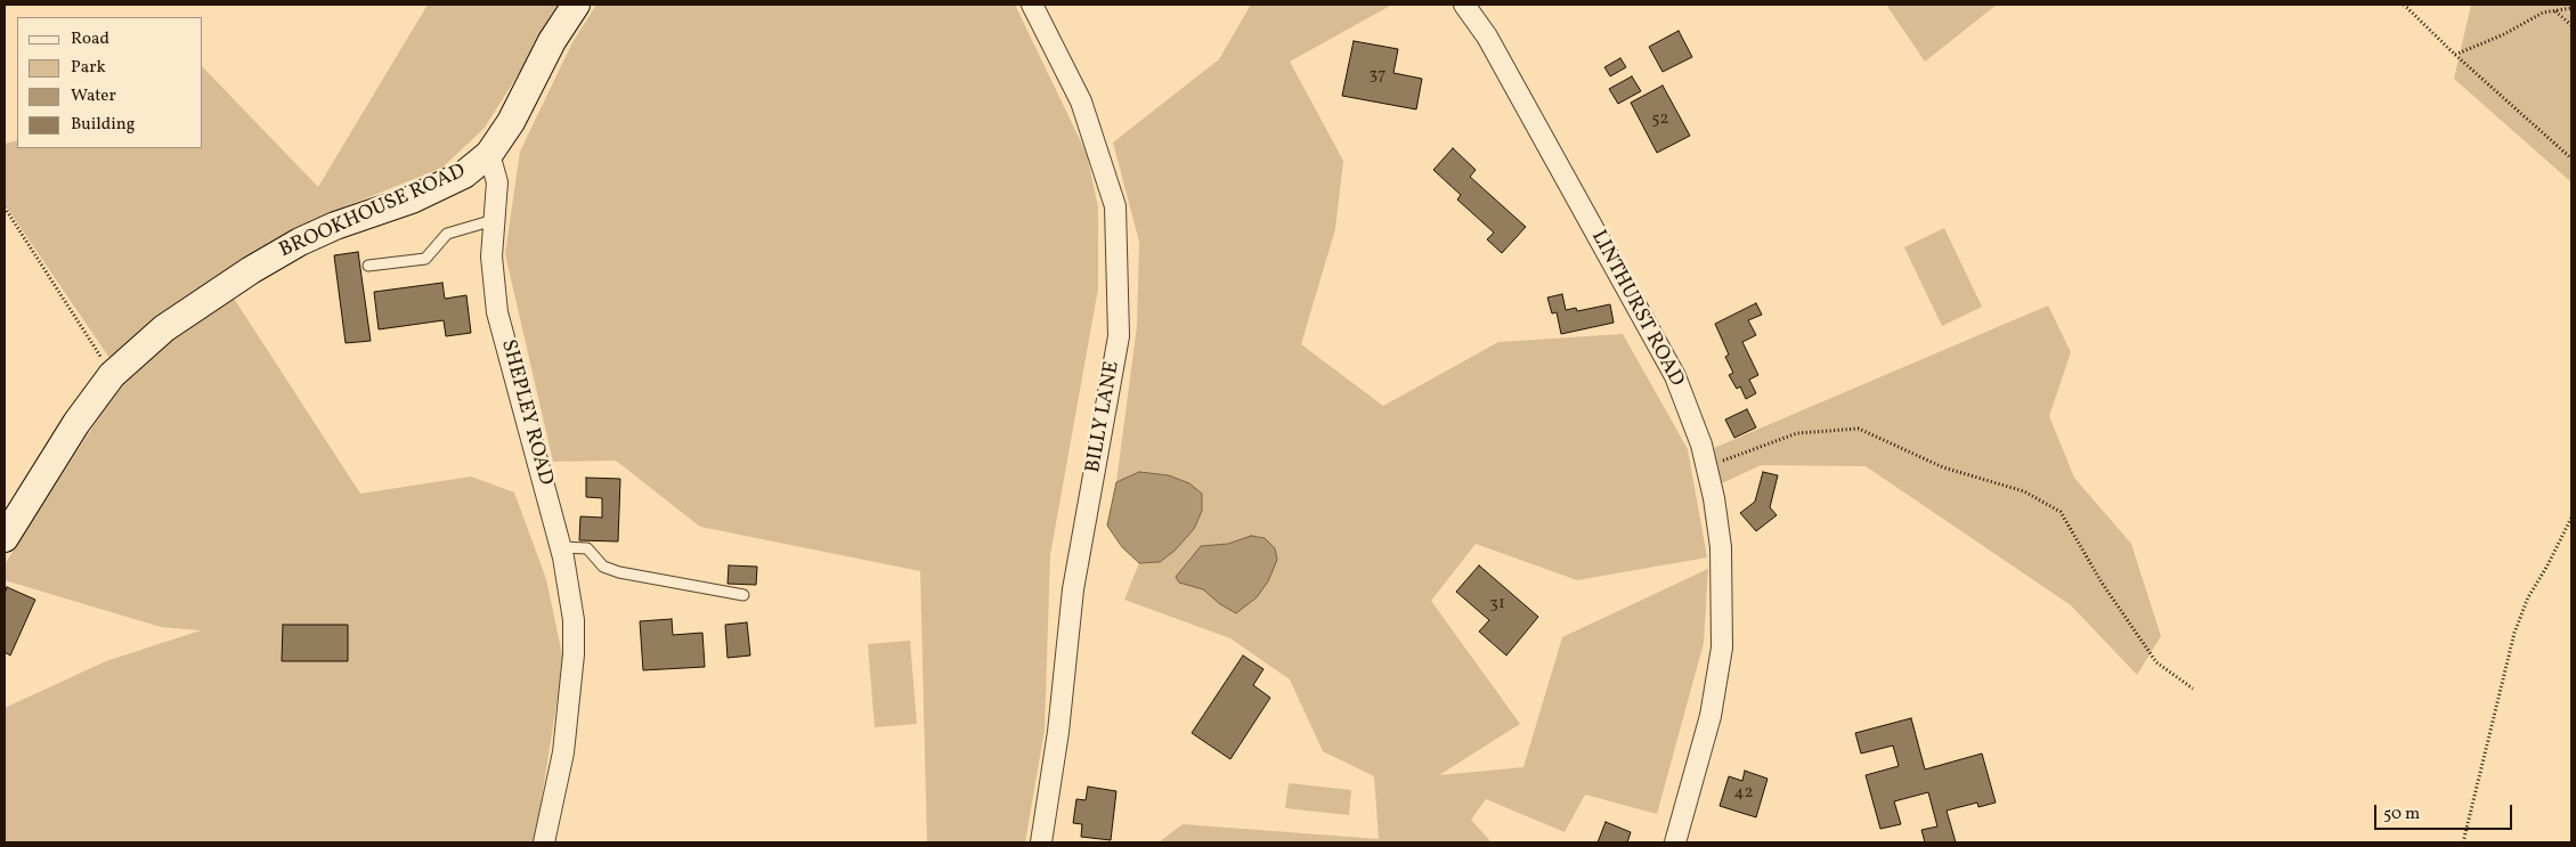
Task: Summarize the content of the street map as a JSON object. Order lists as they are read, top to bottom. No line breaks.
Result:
{"streets":{"street":["BROOKHOUSE ROAD","LINTHURST ROAD","SHEPLEY ROAD","BILLY LANE"]},"crossings":[["BROOKHOUSE ROAD","SHEPLEY ROAD"]],"house_numbers":["37","52","31","42"],"legend":["Road","Park","Water","Building"],"scale_bar":"50 m"}
